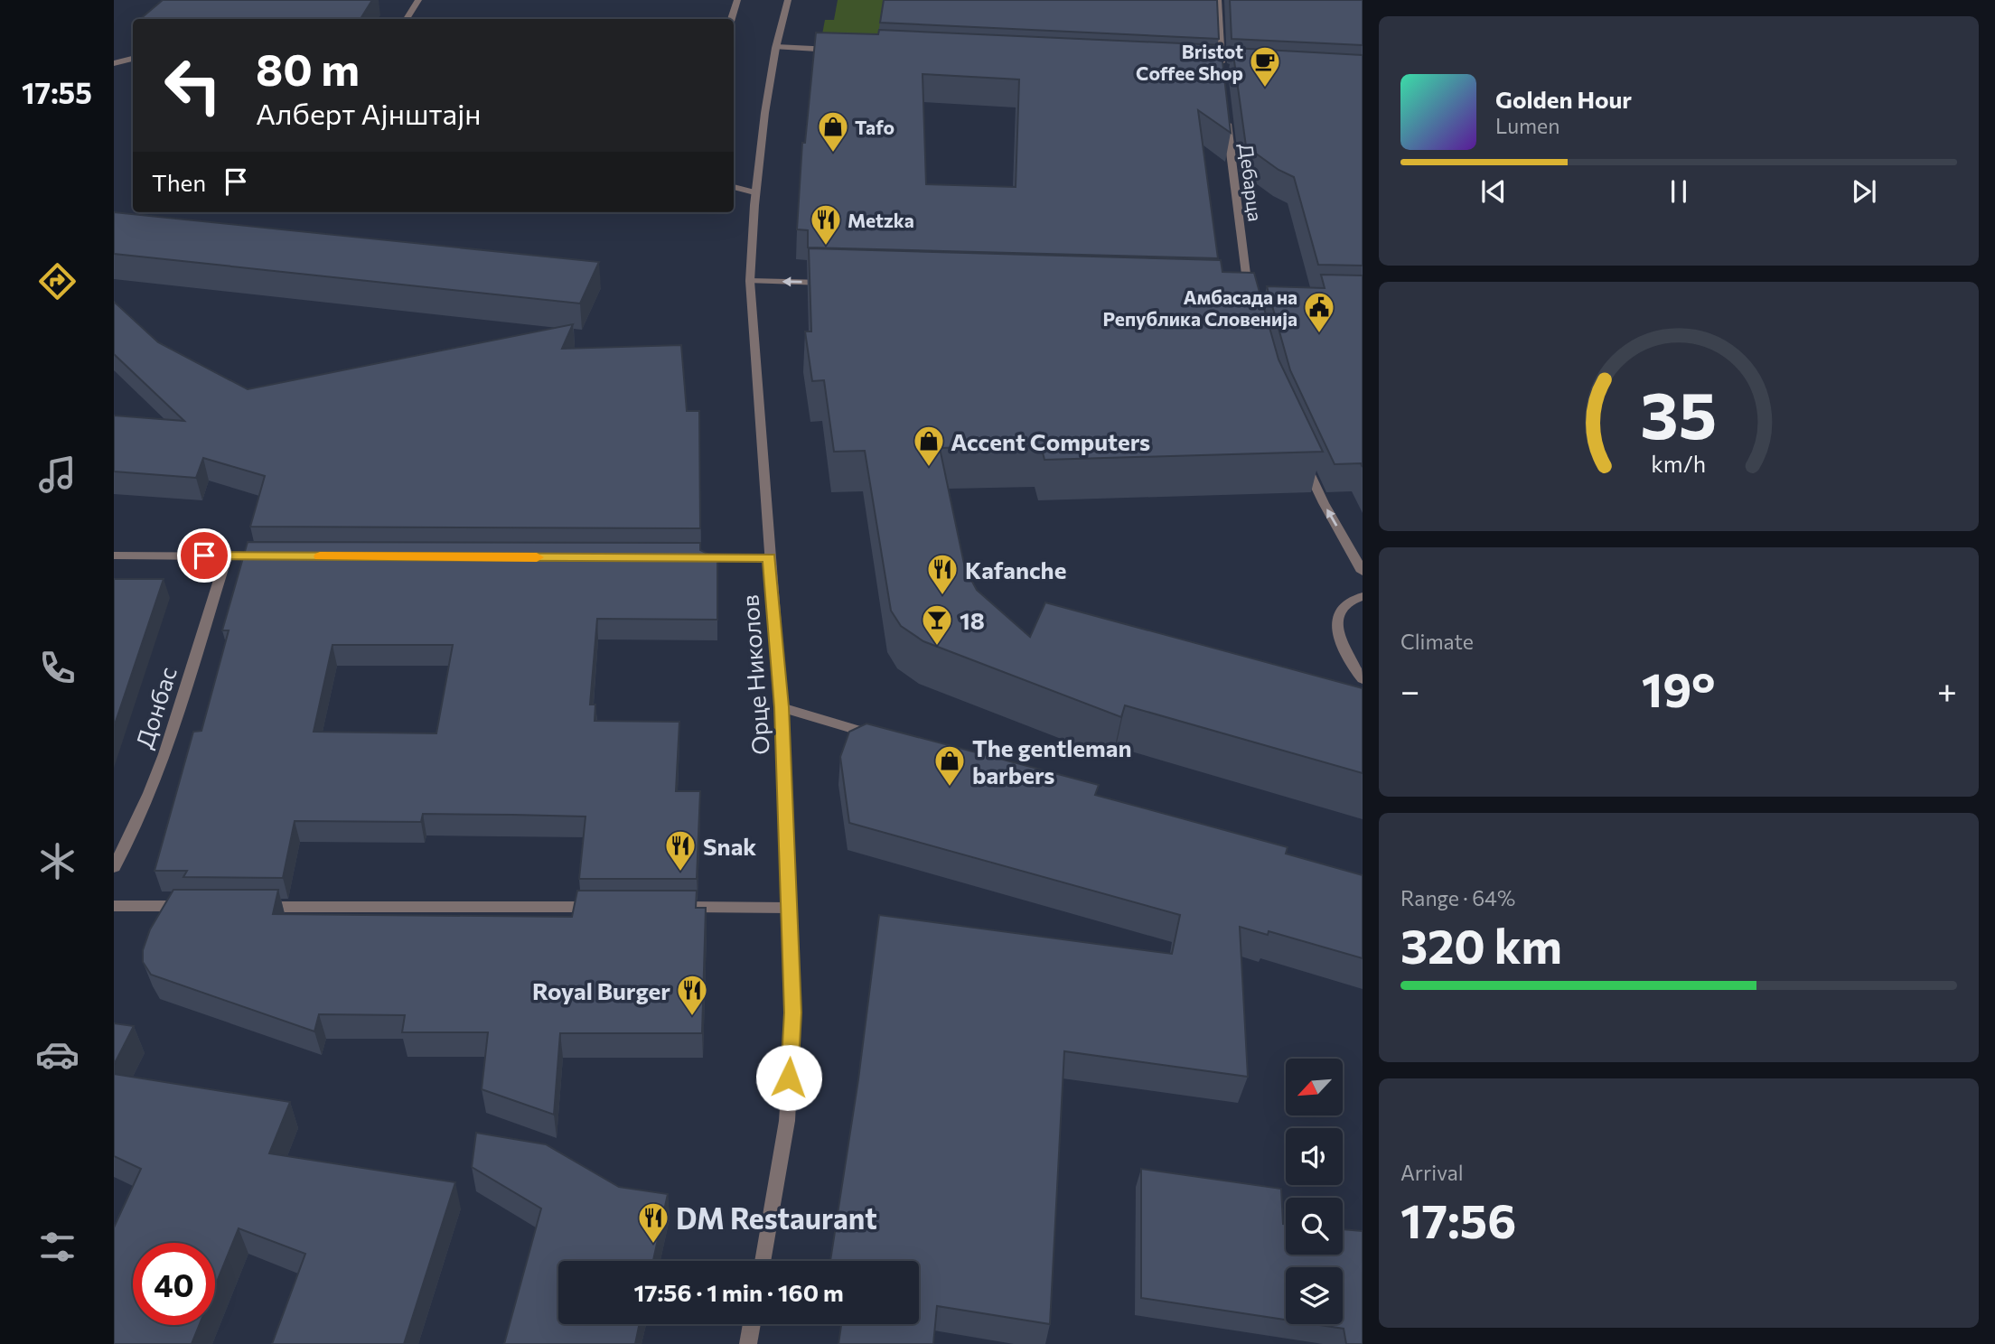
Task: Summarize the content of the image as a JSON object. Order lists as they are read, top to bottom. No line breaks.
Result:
{"streets":{"street":["Дебарца","Орце Николов","Донбас"]},"places":{"cafe":["Bristot Coffee Shop"],"shop":["Tafo","Accent Computers","The gentleman barbers"],"restaurant":["Metzka","Kafanche","Snak","Royal Burger","DM Restaurant"],"public building":["Амбасада на Република Словенија"],"bar":["18"]},"north":"bottom left","page":{"tabs":"17:55","turn":["80 m","Алберт Ајнштајн"],"song":["Golden Hour","Lumen"],"then":"Then","tile":["Climate",["Range · 64%","320 km"],["Arrival","17:56"]],"heat":["−","19°","+"],"limit":"40","trip":"17:56 · 1 min · 160 m","gauge":["35","km/h"]}}
